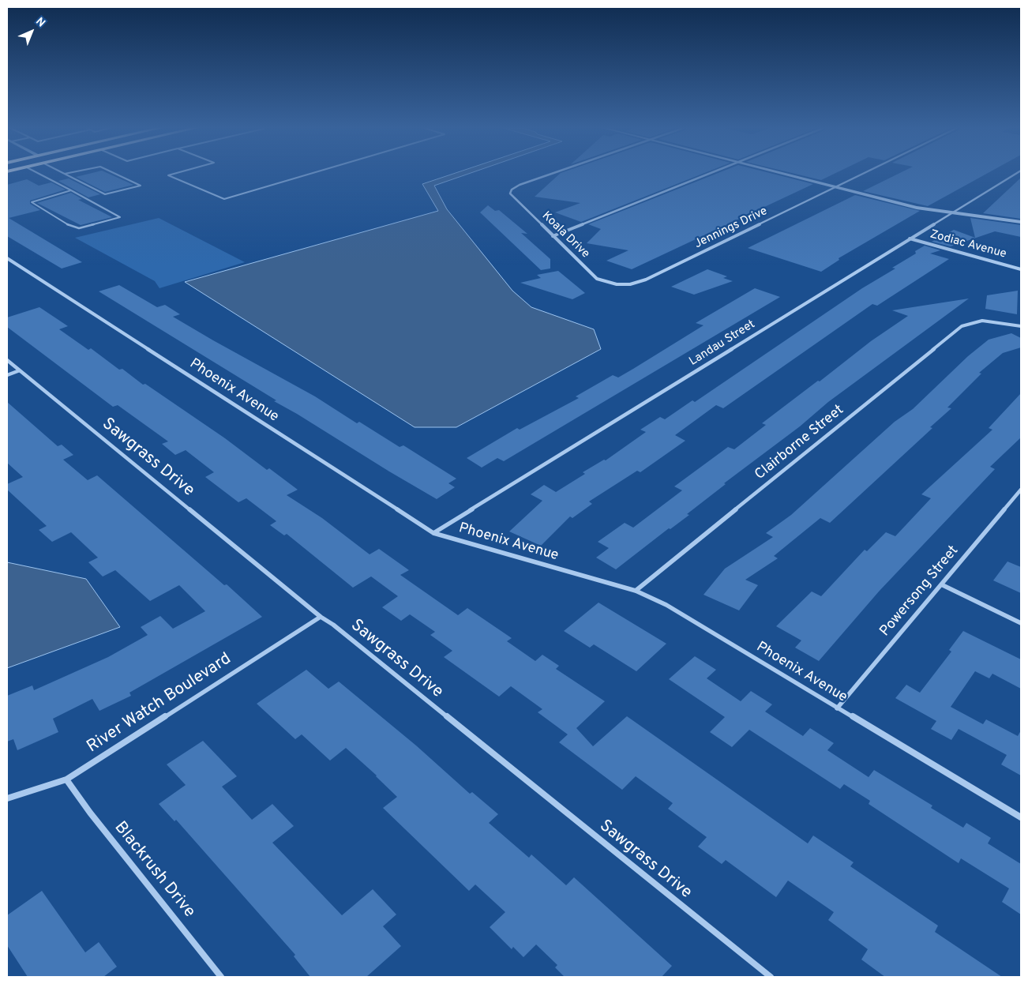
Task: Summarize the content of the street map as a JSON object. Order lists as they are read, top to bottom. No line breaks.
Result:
{"streets":{"street":["Jennings Drive","Koala Drive","Zodiac Avenue","Landau Street","Phoenix Avenue","Clairborne Street","Sawgrass Drive","Powersong Street","River Watch Boulevard","Blackrush Drive"]},"crossings":[["Jennings Drive","Koala Drive"],["Zodiac Avenue","Landau Street"],["Landau Street","Phoenix Avenue"],["Phoenix Avenue","Clairborne Street"],["Phoenix Avenue","Powersong Street"],["Sawgrass Drive","River Watch Boulevard"],["River Watch Boulevard","Blackrush Drive"]],"north":"top right"}
